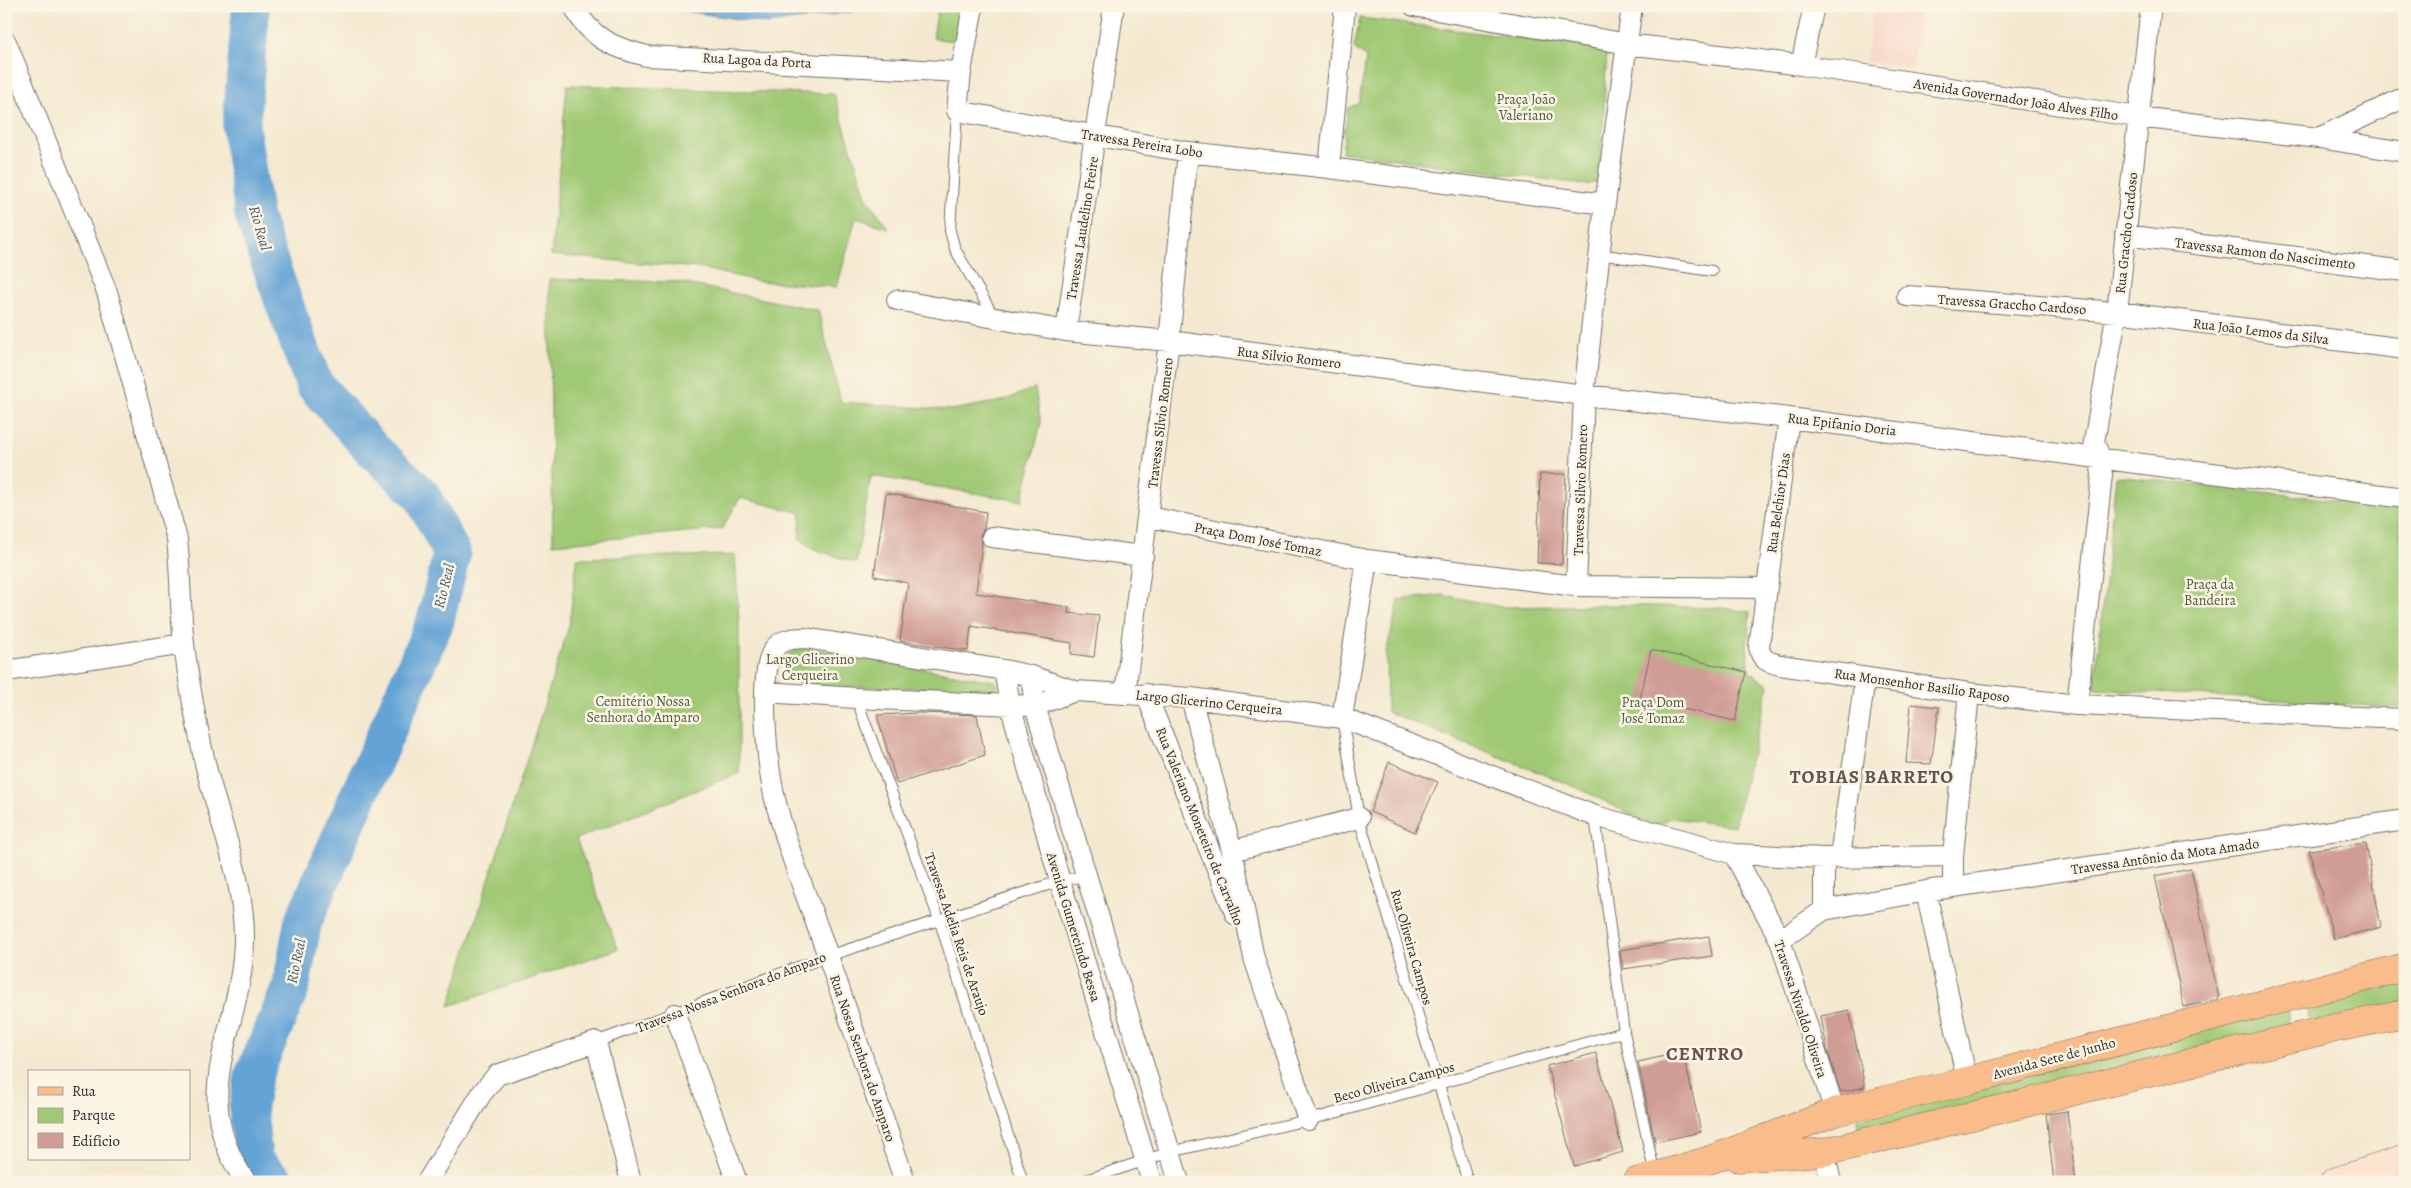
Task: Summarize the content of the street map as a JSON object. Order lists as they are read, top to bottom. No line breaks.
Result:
{"streets":{"main road":["Avenida Sete de Junho"],"street":["Rua Lagoa da Porta","Avenida Governador João Alves Filho","Travessa Pereira Lobo","Travessa Laudelino Freire","Rua Graccho Cardoso","Travessa Ramon do Nascimento","Travessa Graccho Cardoso","Rua João Lemos da Silva","Rua Silvio Romero","Travessa Silvio Romero","Rua Epifanio Doria","Rua Belchior Dias","Praça Dom José Tomaz","Rua Monsenhor Basilio Raposo","Largo Glicerino Cerqueira","Rua Valeriano Moneteiro de Carvalho","Travessa Antônio da Mota Amado","Avenida Gumercindo Bessa","Travessa Nossa Senhora do Amparo","Travessa Nivaldo Oliveira","Rua Nossa Senhora do Amparo"],"lane":["Travessa Adelia Reis de Araujo","Rua Oliveira Campos","Beco Oliveira Campos"]},"crossings":[["Avenida Governador João Alves Filho","Rua Graccho Cardoso"],["Travessa Pereira Lobo","Travessa Laudelino Freire"],["Travessa Pereira Lobo","Travessa Silvio Romero"],["Travessa Laudelino Freire","Rua Silvio Romero"],["Rua Graccho Cardoso","Travessa Ramon do Nascimento"],["Rua Graccho Cardoso","Travessa Graccho Cardoso"],["Rua Graccho Cardoso","Rua João Lemos da Silva"],["Rua Graccho Cardoso","Rua Epifanio Doria"],["Travessa Graccho Cardoso","Rua João Lemos da Silva"],["Rua Silvio Romero","Travessa Silvio Romero"],["Rua Silvio Romero","Rua Epifanio Doria"],["Travessa Silvio Romero","Rua Epifanio Doria"],["Travessa Silvio Romero","Praça Dom José Tomaz"],["Travessa Silvio Romero","Largo Glicerino Cerqueira"],["Rua Epifanio Doria","Rua Belchior Dias"],["Rua Belchior Dias","Praça Dom José Tomaz"],["Rua Belchior Dias","Rua Monsenhor Basilio Raposo"],["Praça Dom José Tomaz","Rua Monsenhor Basilio Raposo"],["Largo Glicerino Cerqueira","Rua Valeriano Moneteiro de Carvalho"],["Largo Glicerino Cerqueira","Avenida Gumercindo Bessa"],["Largo Glicerino Cerqueira","Travessa Adelia Reis de Araujo"],["Largo Glicerino Cerqueira","Rua Oliveira Campos"],["Largo Glicerino Cerqueira","Rua Nossa Senhora do Amparo"],["Rua Valeriano Moneteiro de Carvalho","Beco Oliveira Campos"],["Avenida Gumercindo Bessa","Travessa Nossa Senhora do Amparo"],["Avenida Gumercindo Bessa","Beco Oliveira Campos"],["Travessa Adelia Reis de Araujo","Travessa Nossa Senhora do Amparo"],["Rua Oliveira Campos","Beco Oliveira Campos"],["Travessa Nossa Senhora do Amparo","Rua Nossa Senhora do Amparo"],["Travessa Nivaldo Oliveira","Avenida Sete de Junho"]],"districts":["TOBIAS BARRETO","CENTRO"],"water":["Rio Real"],"parks":["Praça João Valeriano","Praça da Bandeira","Largo Glicerino Cerqueira","Cemitério Nossa Senhora do Amparo","Praça Dom José Tomaz"],"legend":["Rua","Parque","Edifício"]}
